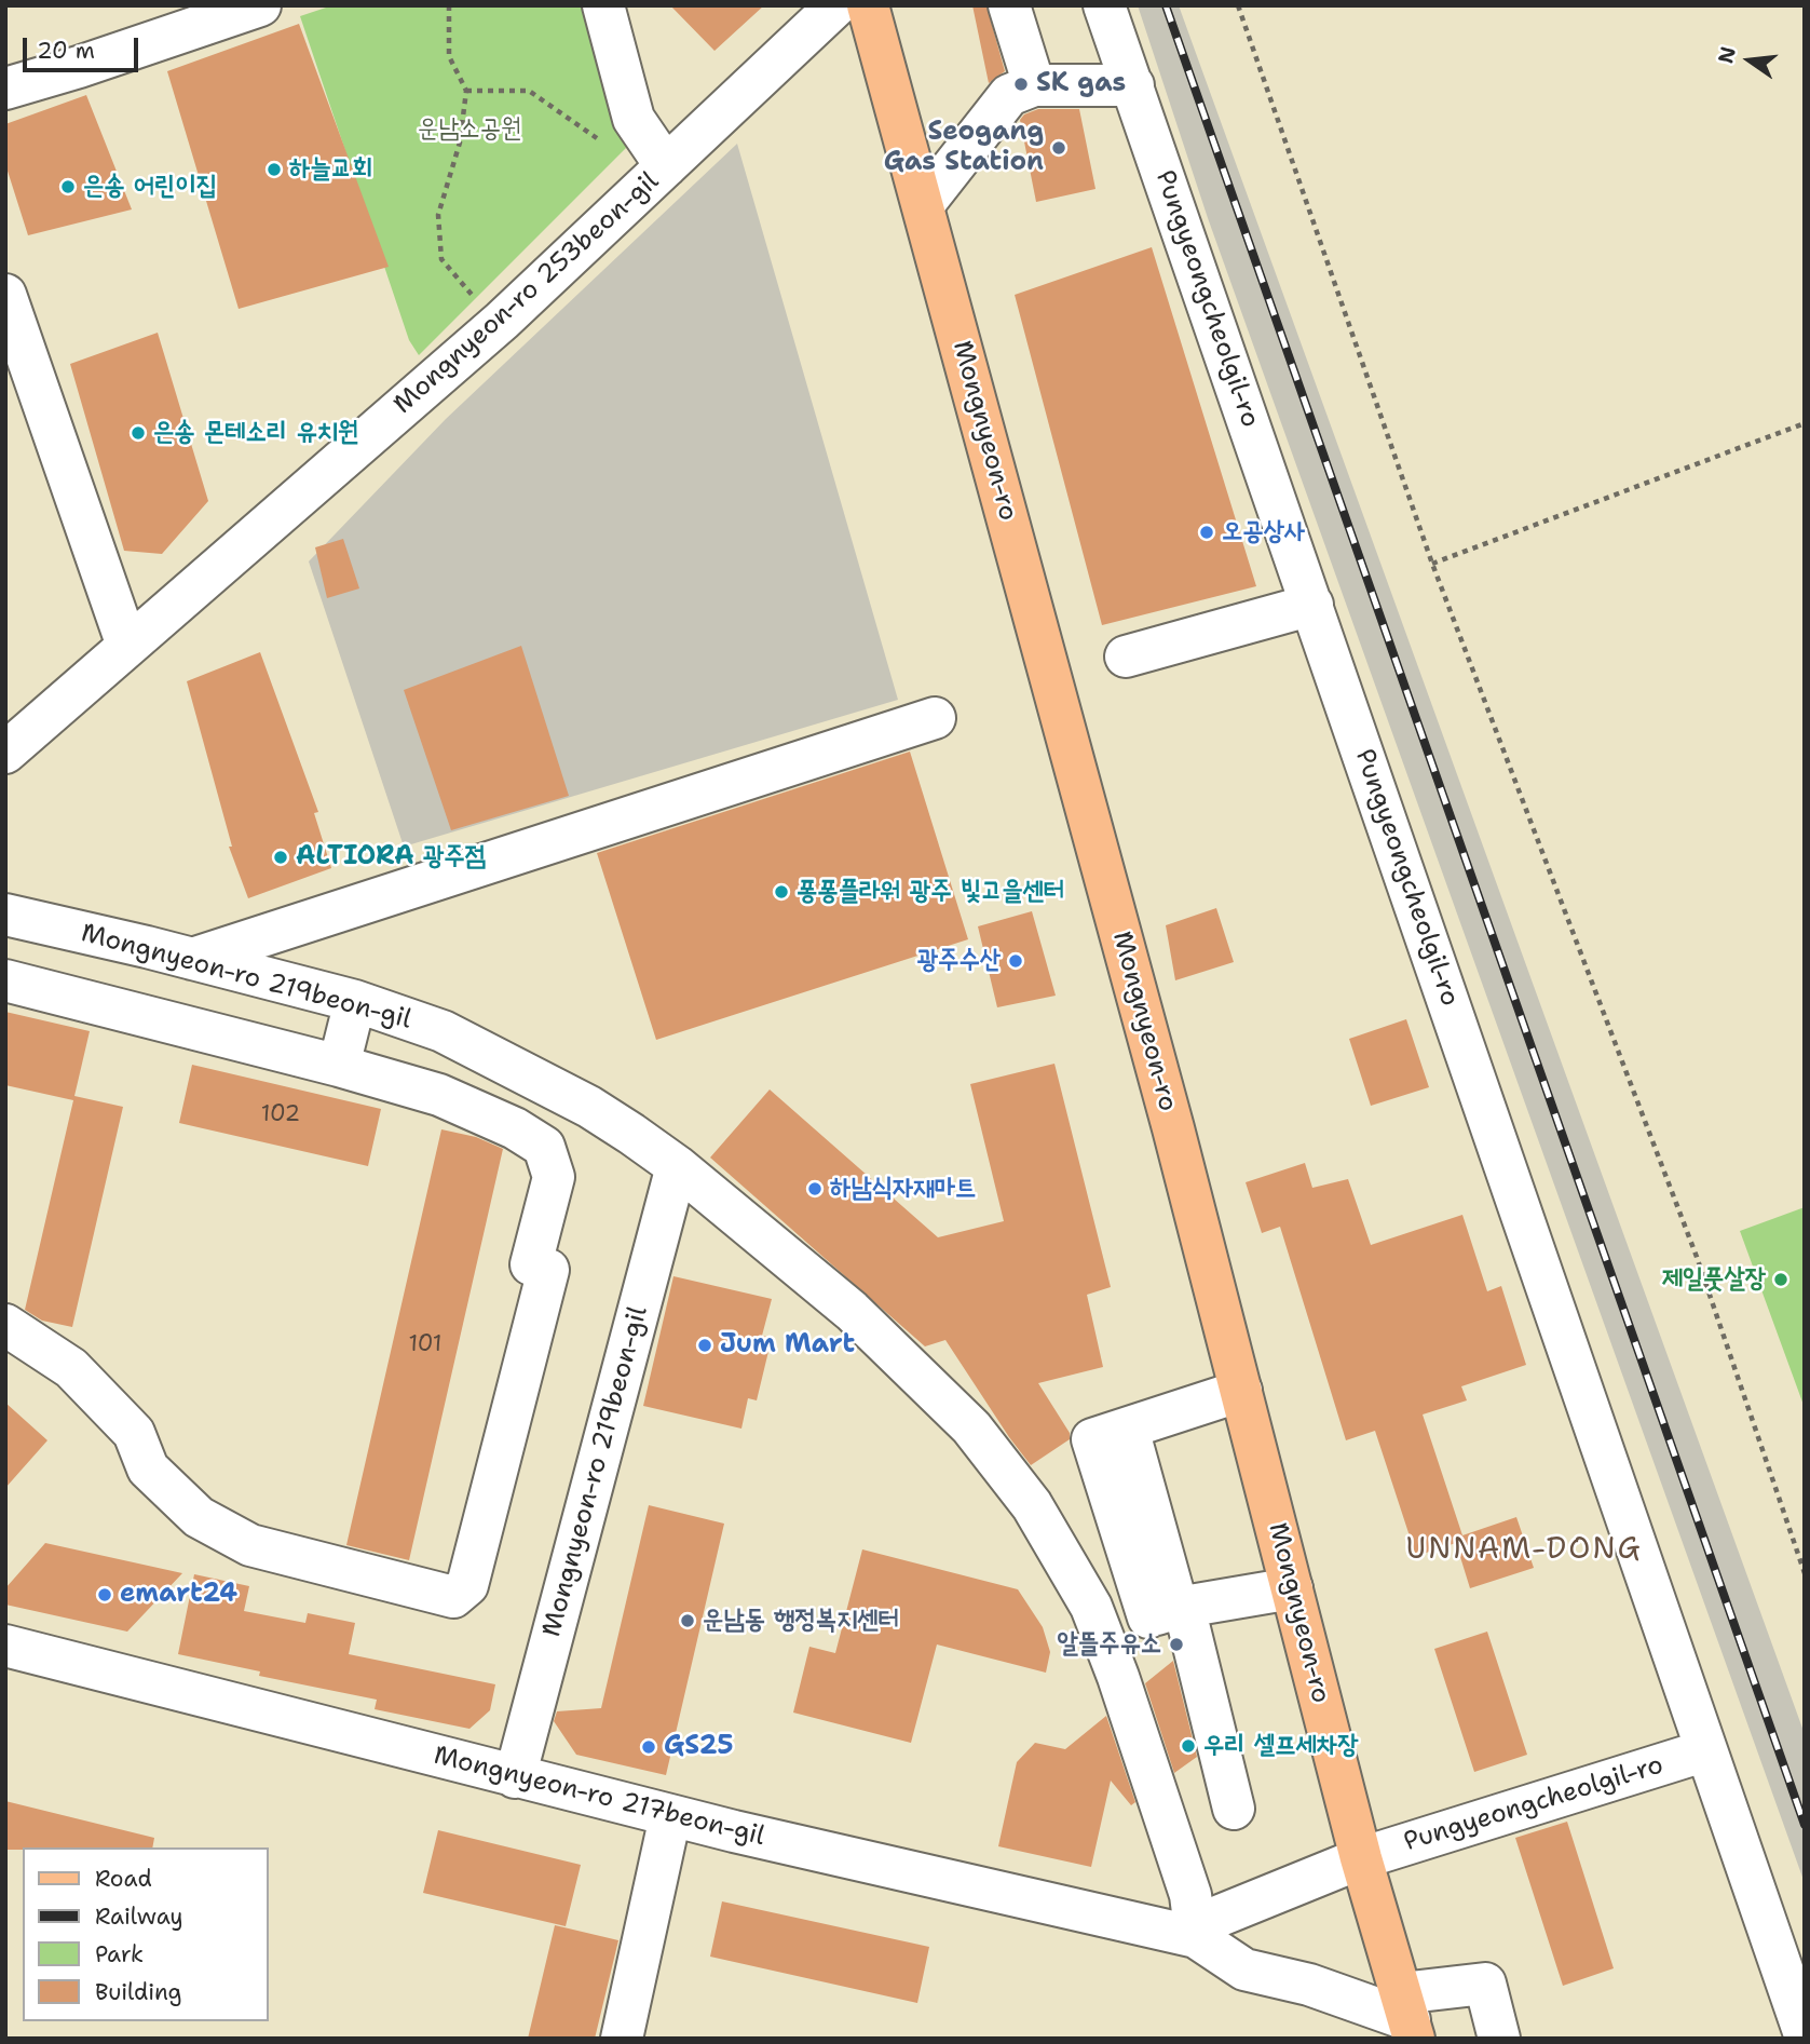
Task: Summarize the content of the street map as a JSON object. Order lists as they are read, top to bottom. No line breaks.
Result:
{"streets":{"main road":["Mongnyeon-ro"],"street":["Mongnyeon-ro 253beon-gil","Pungyeongcheolgil-ro","Mongnyeon-ro 219beon-gil","Mongnyeon-ro 217beon-gil"]},"crossings":[["Pungyeongcheolgil-ro","Mongnyeon-ro"],["Mongnyeon-ro","Mongnyeon-ro 217beon-gil"],["Mongnyeon-ro 219beon-gil","Mongnyeon-ro 217beon-gil"]],"districts":["UNNAM-DONG"],"parks":["운남소공원"],"places":["SK gas","Seogang Gas Station","하늘교회","은송 어린이집","은송 몬테소리 유치원","오공상사","ALTIORA 광주점","퐁퐁플라워 광주 빛고을센터","광주수산","하남식자재마트","제일풋살장","Jum Mart","emart24","운남동 행정복지센터","알뜰주유소","우리 셀프세차장","GS25"],"house_numbers":["102","101"],"legend":["Road","Railway","Park","Building"],"scale_bar":"20 m","north":"left"}
